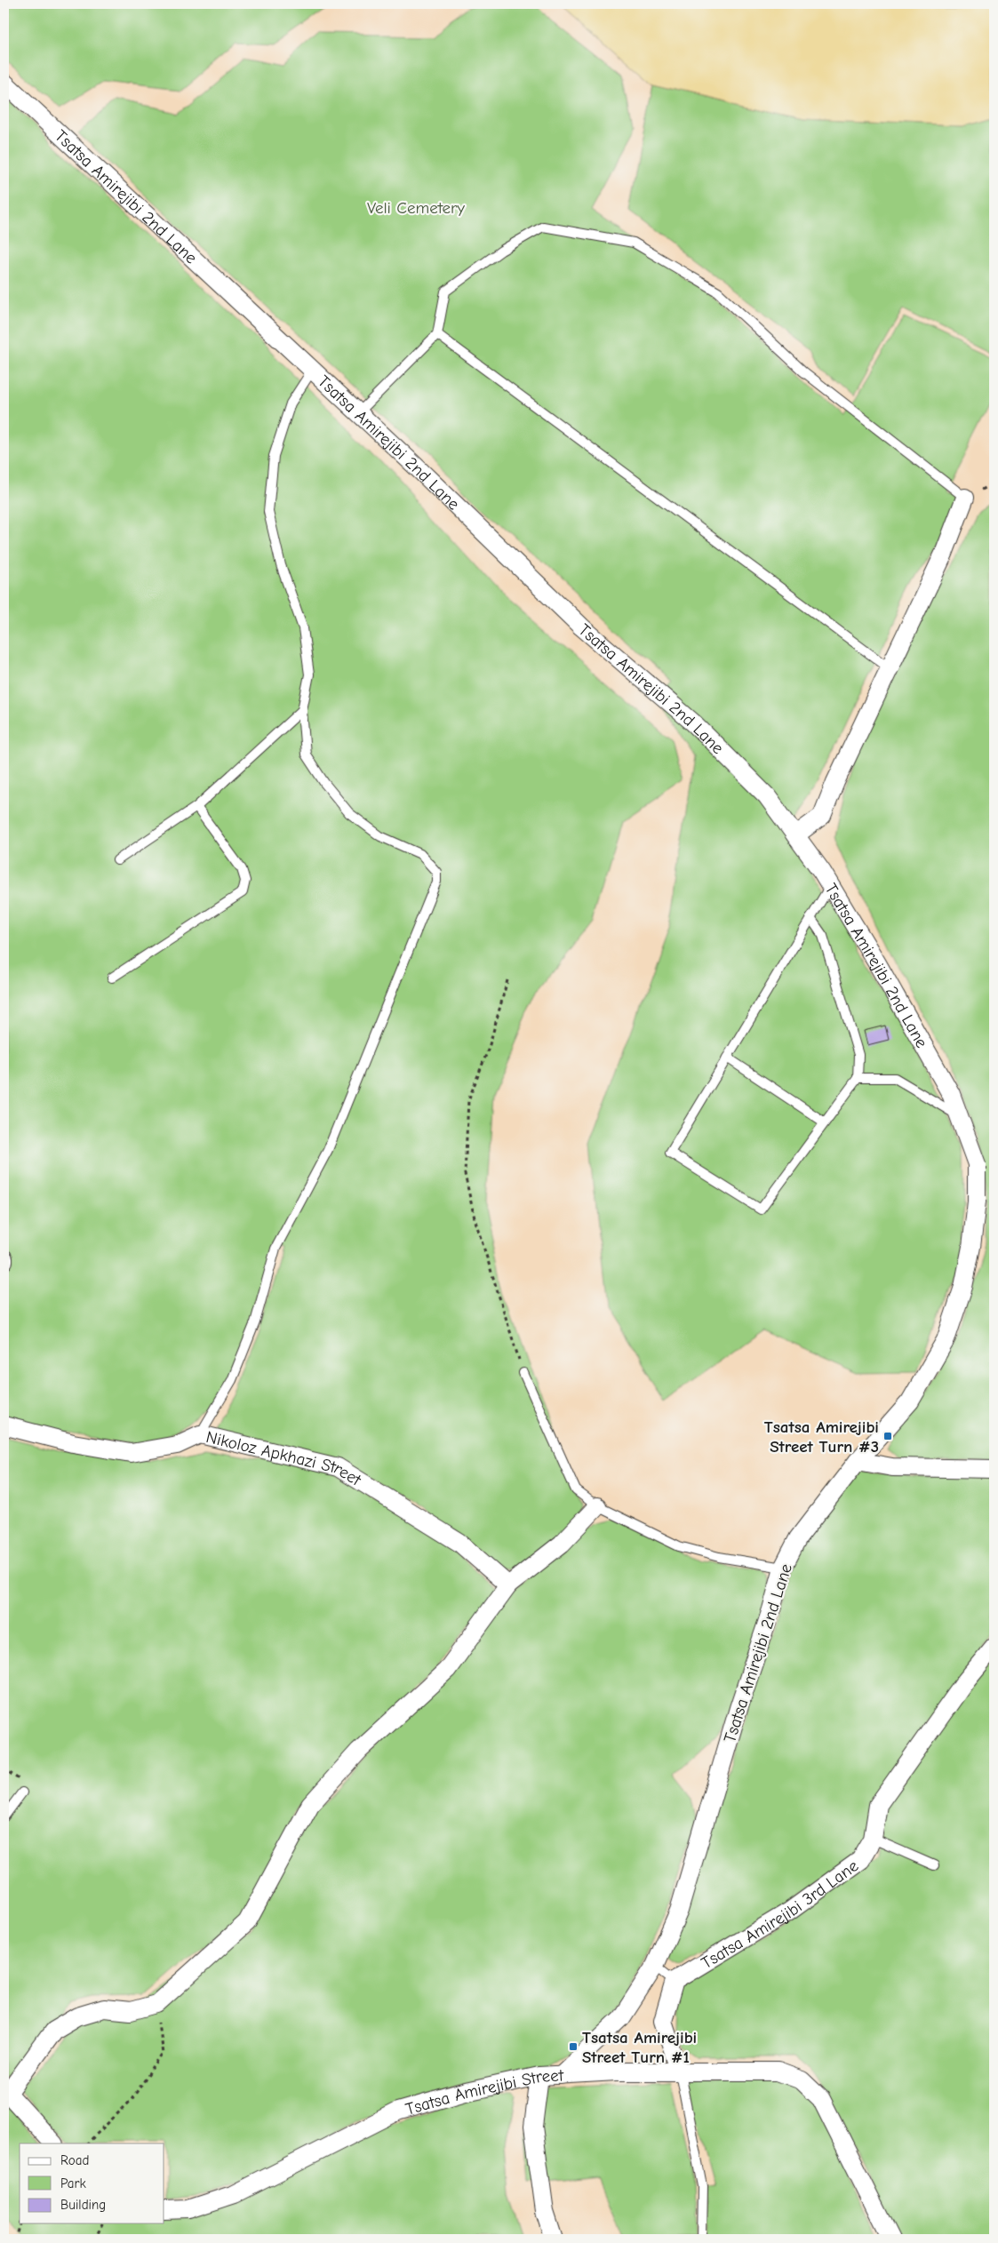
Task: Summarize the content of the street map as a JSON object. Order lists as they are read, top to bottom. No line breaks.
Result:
{"streets":{"street":["Tsatsa Amirejibi 2nd Lane","Nikoloz Apkhazi Street","Tsatsa Amirejibi 3rd Lane","Tsatsa Amirejibi Street"]},"crossings":[["Tsatsa Amirejibi 2nd Lane","Tsatsa Amirejibi Street"]],"parks":["Veli Cemetery"],"places":{"transit":["Tsatsa Amirejibi Street Turn #3","Tsatsa Amirejibi Street Turn #1"]},"legend":["Road","Park","Building"]}
